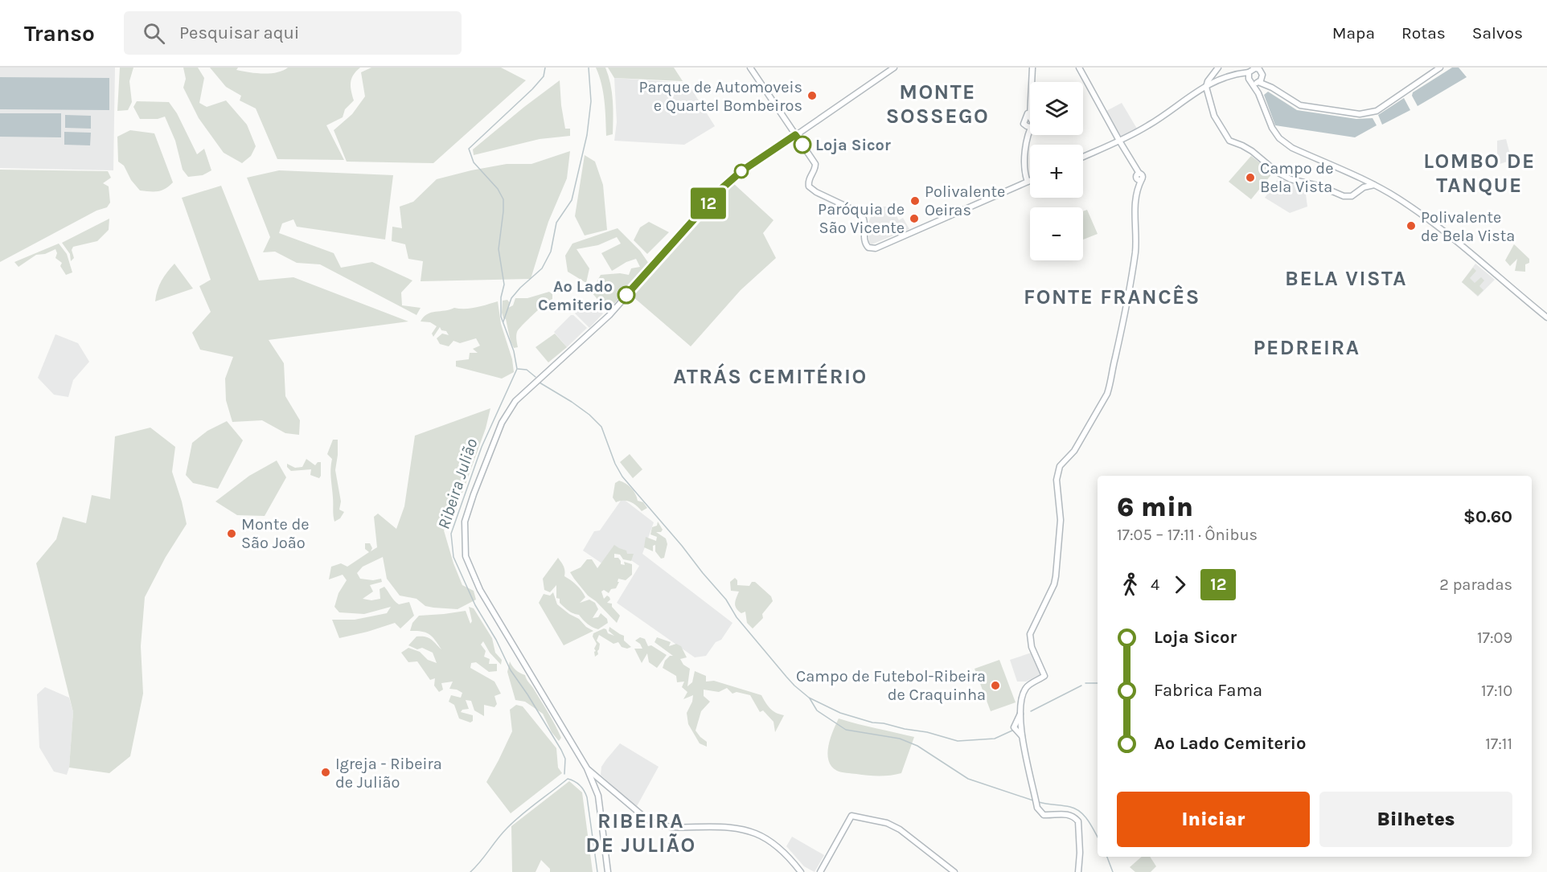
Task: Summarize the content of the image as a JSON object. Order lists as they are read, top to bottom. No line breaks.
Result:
{"districts":["MONTE SOSSEGO","LOMBO DE TANQUE","BELA VISTA","FONTE FRANCÊS","PEDREIRA","ATRÁS CEMITÉRIO","RIBEIRA DE JULIÃO"],"water":["Ribeira Julião"],"places":["Parque de Automoveis e Quartel Bombeiros","Loja Sicor","Campo de Bela Vista","Polivalente Oeiras","Paróquia de São Vicente","Polivalente de Bela Vista","Ao Lado Cemiterio","Monte de São João","Campo de Futebol-Ribeira de Craquinha","Igreja - Ribeira de Julião"],"lines":["bus line 12"],"page":{"header":"Transo","search":"Pesquisar aqui","nav":["Mapa","Rotas","Salvos"],"on_map":"12","map_buttons":["+","−"],"heading":["6 min","17:05 – 17:11 · Ônibus","$0.60"],"legs":["4","12","2 paradas"],"list":[{"name":"Loja Sicor","value":"17:09"},{"name":"Fabrica Fama","value":"17:10"},{"name":"Ao Lado Cemiterio","value":"17:11"}],"buttons":["Iniciar","Bilhetes"]}}
